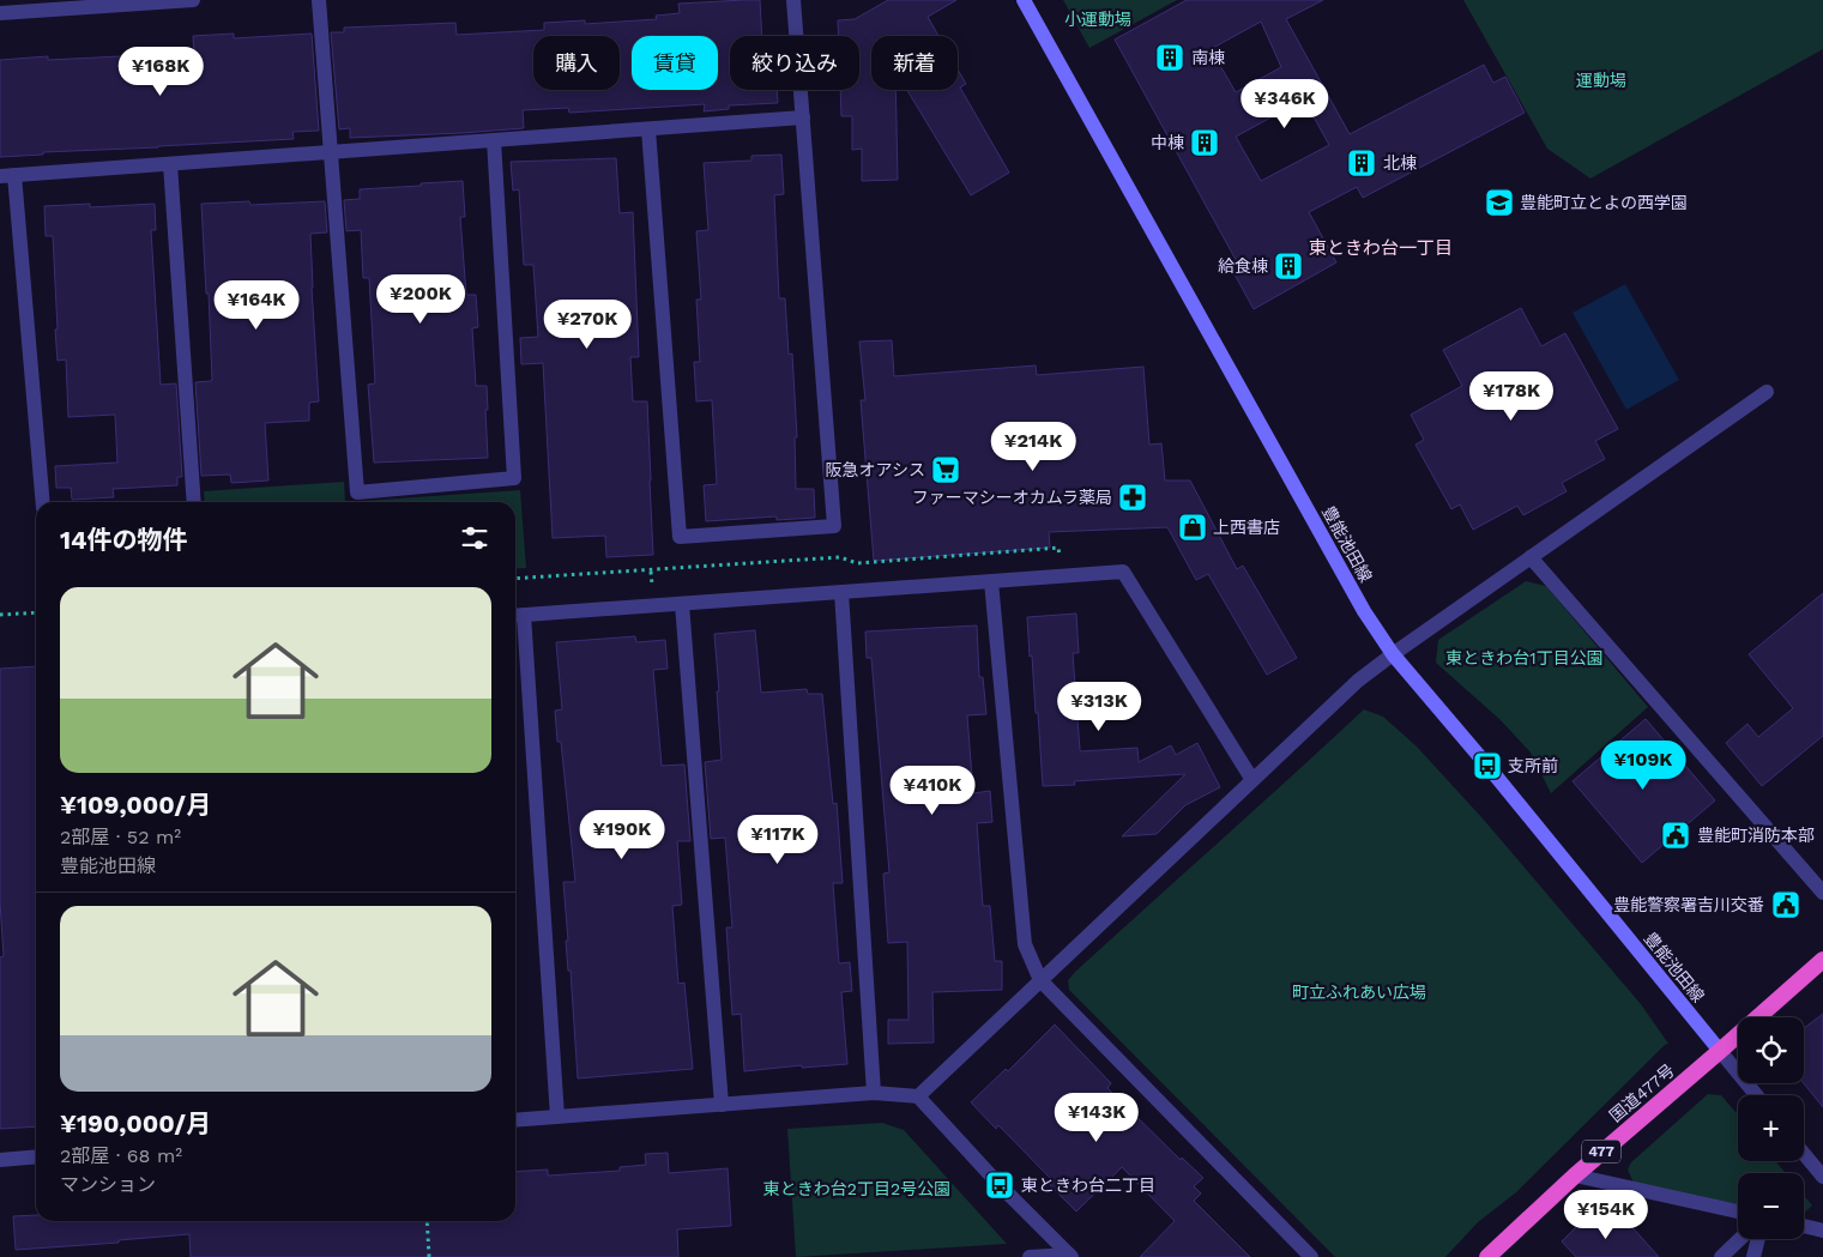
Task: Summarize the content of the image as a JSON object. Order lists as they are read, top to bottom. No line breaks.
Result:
{"streets":{"highway":["国道477号","477"],"main road":["豊能池田線"]},"crossings":[["豊能池田線","国道477号"]],"districts":["東ときわ台一丁目"],"parks":["小運動場","運動場","東ときわ台1丁目公園","町立ふれあい広場","東ときわ台2丁目2号公園"],"places":{"building":["南棟","中棟","北棟","給食棟"],"school or university":["豊能町立とよの西学園"],"supermarket":["阪急オアシス"],"pharmacy":["ファーマシーオカムラ薬局"],"shop":["上西書店"],"bus stop":["支所前","東ときわ台二丁目"],"public building":["豊能町消防本部","豊能警察署吉川交番"]},"page":{"chip":["購入","賃貸","絞り込み","新着"],"price":["¥168K","¥346K","¥200K","¥164K","¥270K","¥178K","¥214K","¥313K","¥109K","¥410K","¥190K","¥117K","¥143K","¥154K"],"heading":"14件の物件","list":[{"name":"¥109,000/月","note":"2部屋 · 52 m² · 豊能池田線"},{"name":"¥190,000/月","note":"2部屋 · 68 m² · マンション"}],"map_buttons":["+","−"]}}
